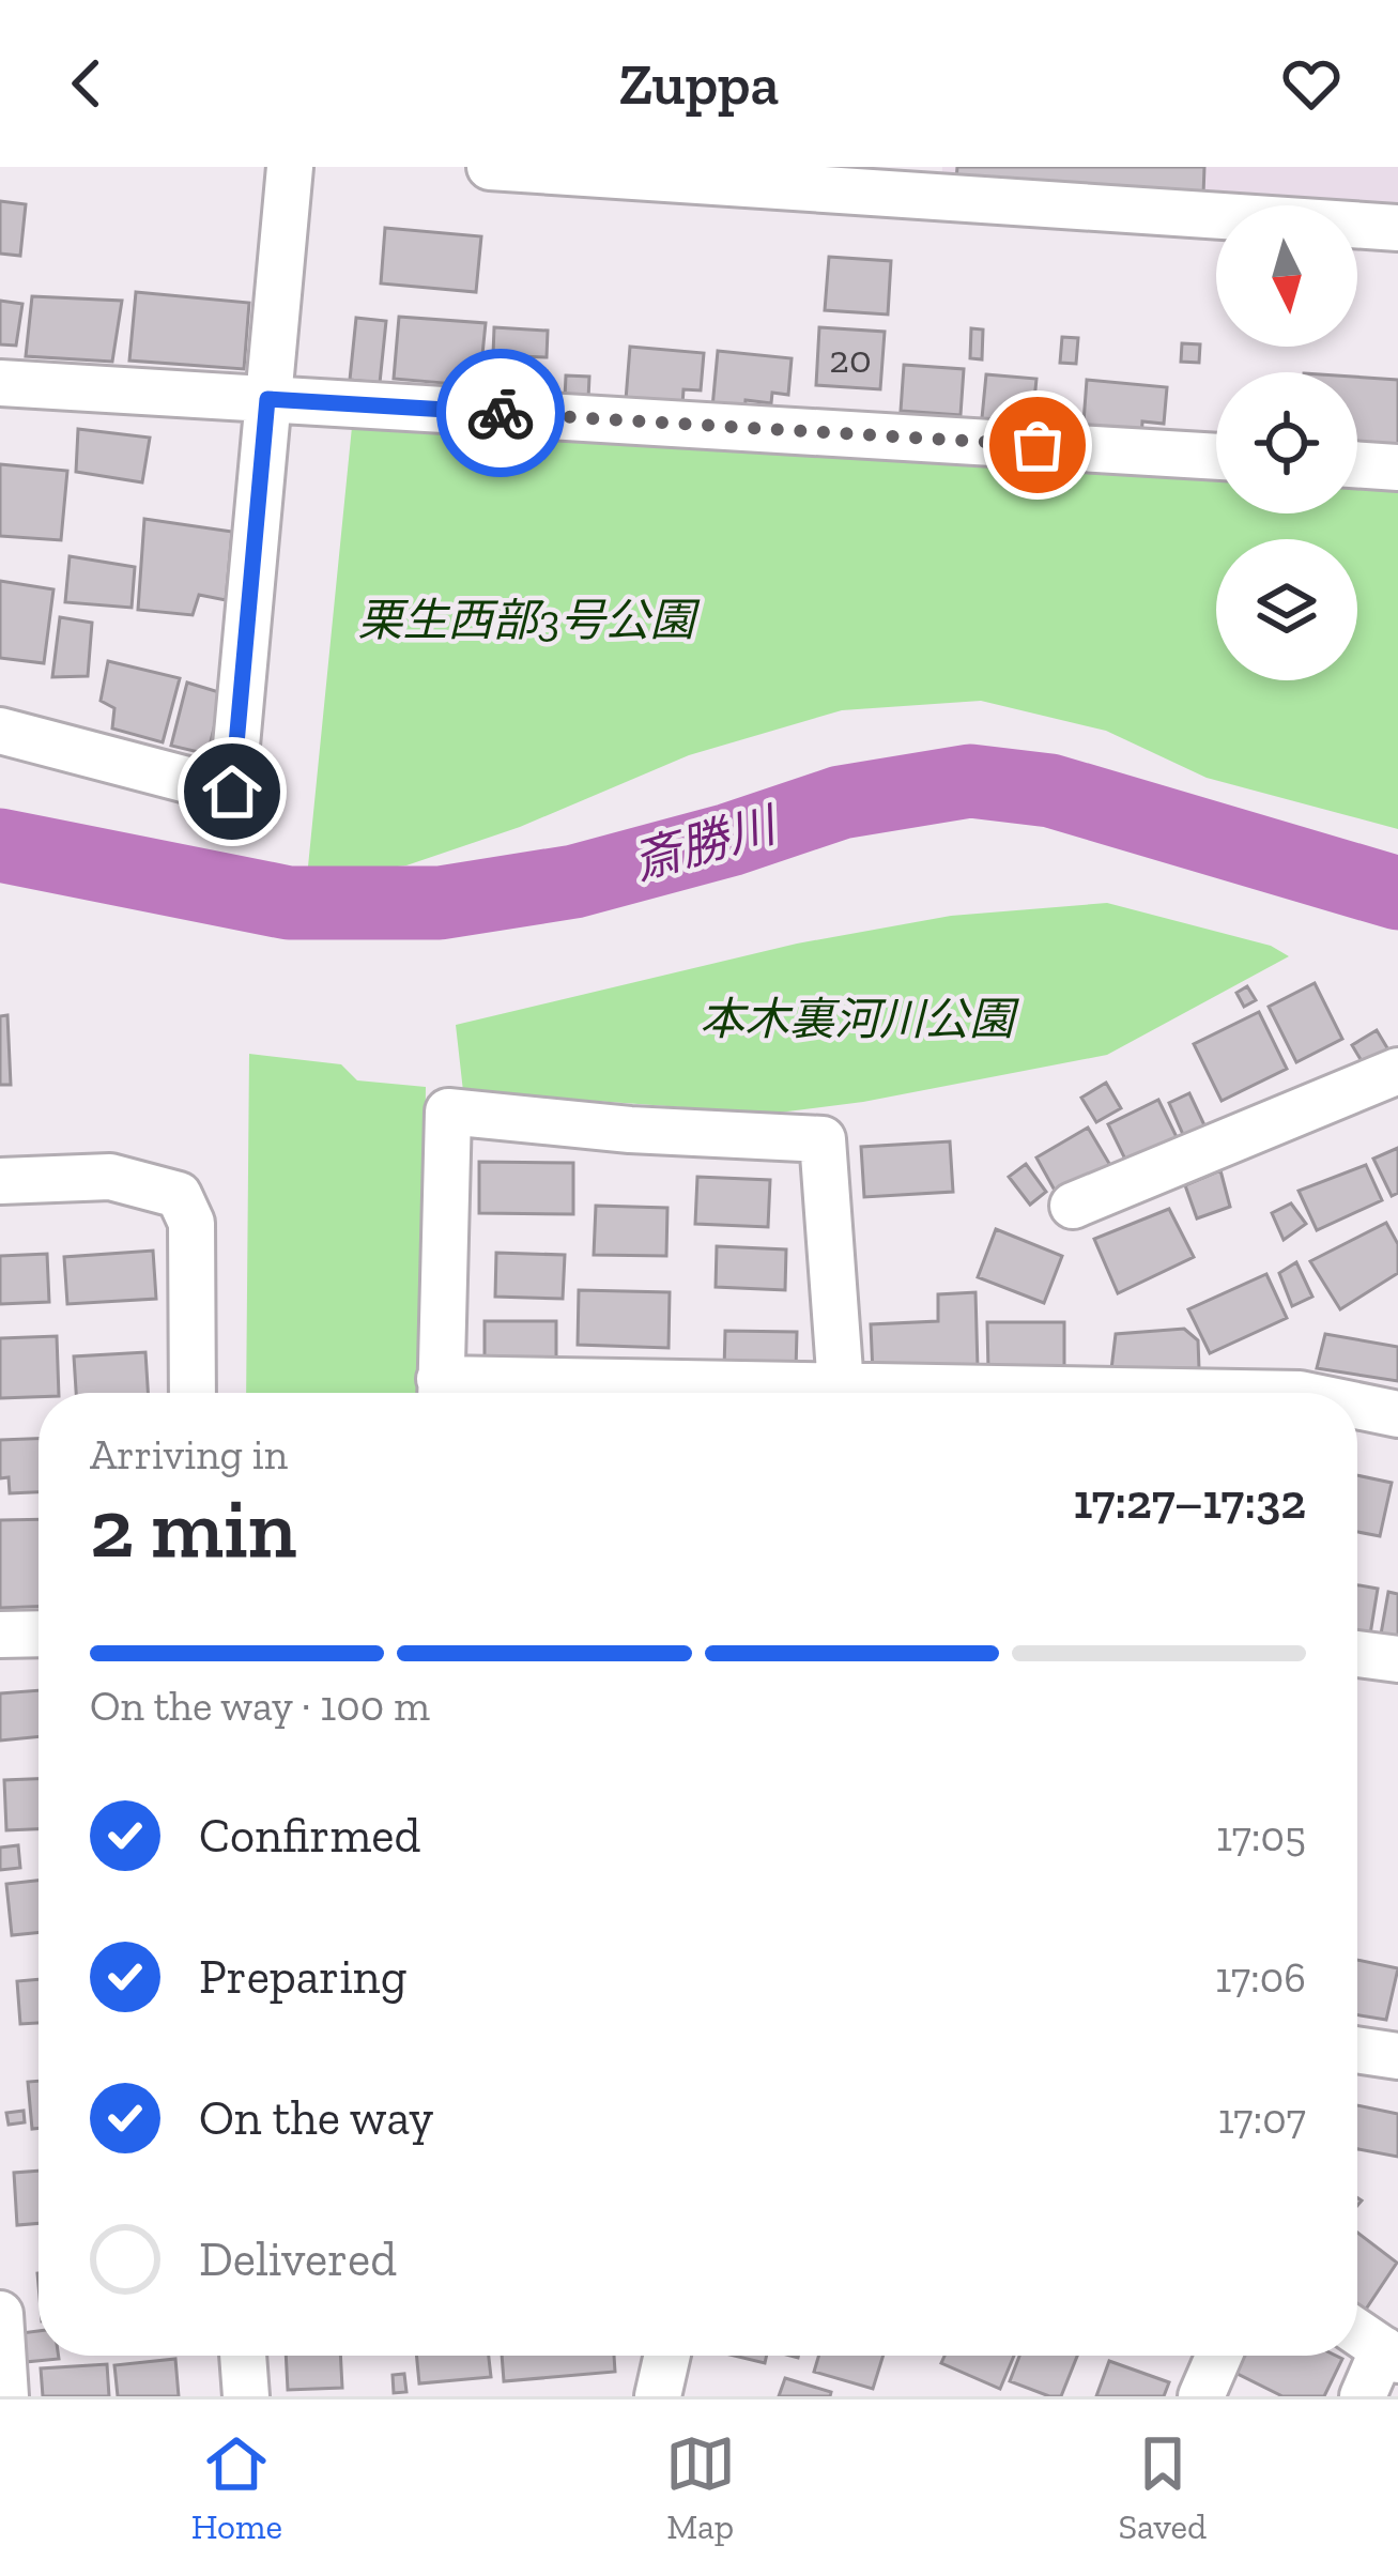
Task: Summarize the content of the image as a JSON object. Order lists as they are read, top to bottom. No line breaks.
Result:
{"water":["斎勝川"],"parks":["栗生西部3号公園","本木裏河川公園"],"house_numbers":["20"],"north":"bottom","page":{"header":"Zuppa","heading":["2 min","Arriving in","17:27–17:32"],"bar":"On the way · 100 m","list":[["Confirmed","17:05"],["Preparing","17:06"],["On the way","17:07"],"Delivered"],"tabs":["Home","Map","Saved"]}}
